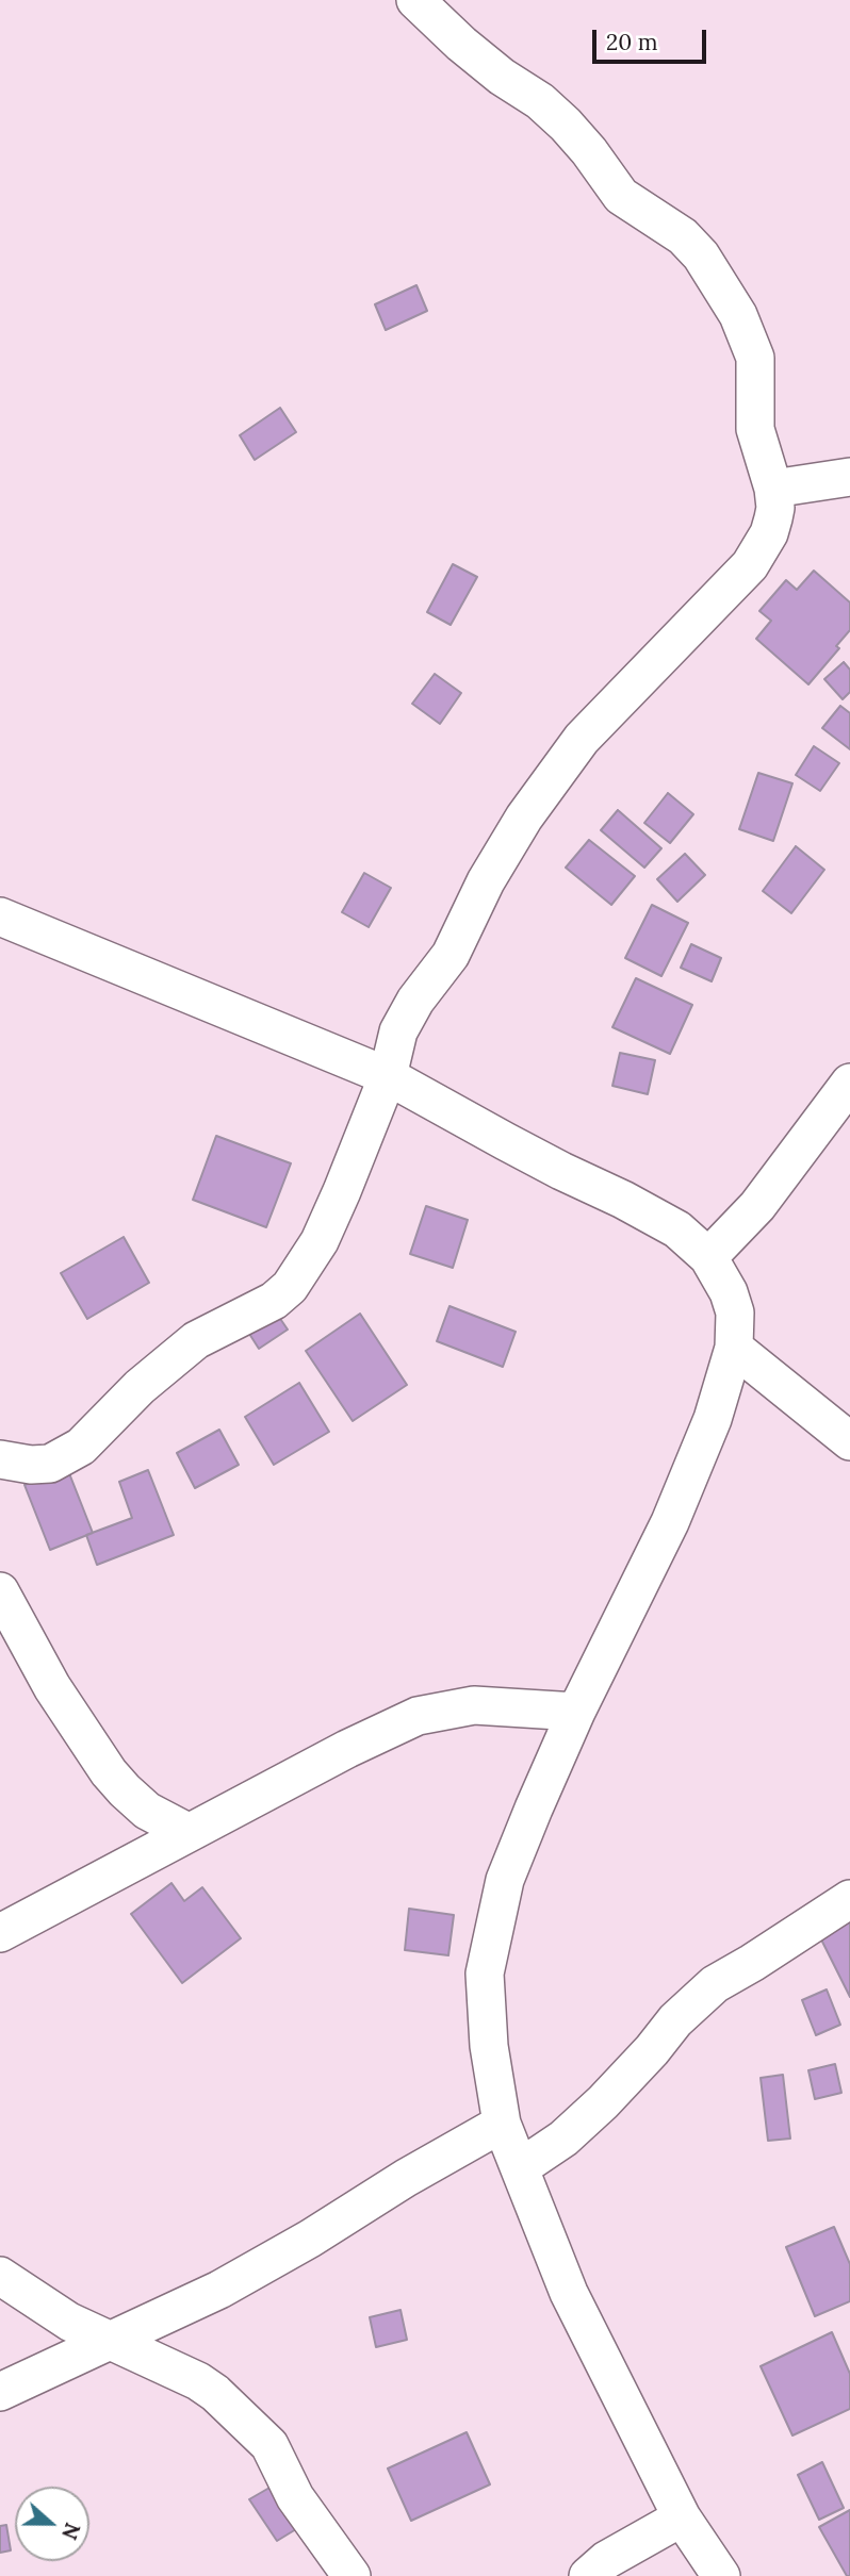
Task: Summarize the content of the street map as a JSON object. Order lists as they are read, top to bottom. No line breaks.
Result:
{"scale_bar":"20 m","north":"right"}
